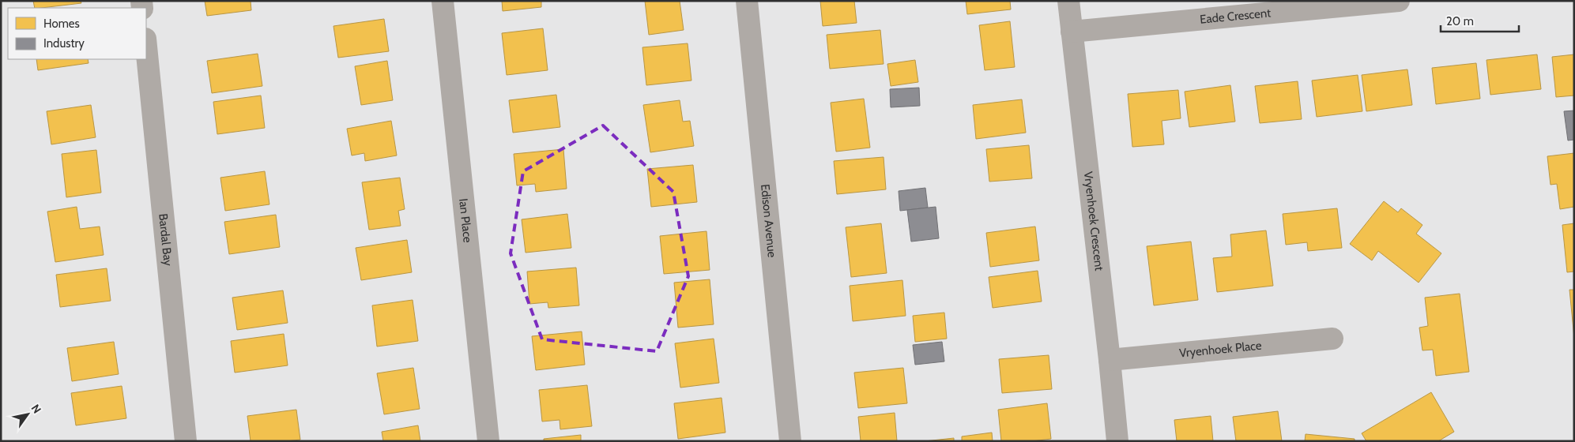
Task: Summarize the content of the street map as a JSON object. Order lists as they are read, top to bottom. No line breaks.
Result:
{"streets":{"street":["Eade Crescent","Ian Place","Edison Avenue","Vryenhoek Crescent","Bardal Bay","Vryenhoek Place"]},"crossings":[["Eade Crescent","Vryenhoek Crescent"],["Vryenhoek Crescent","Vryenhoek Place"]],"legend":["Homes","Industry"],"scale_bar":"20 m","north":"top right"}
